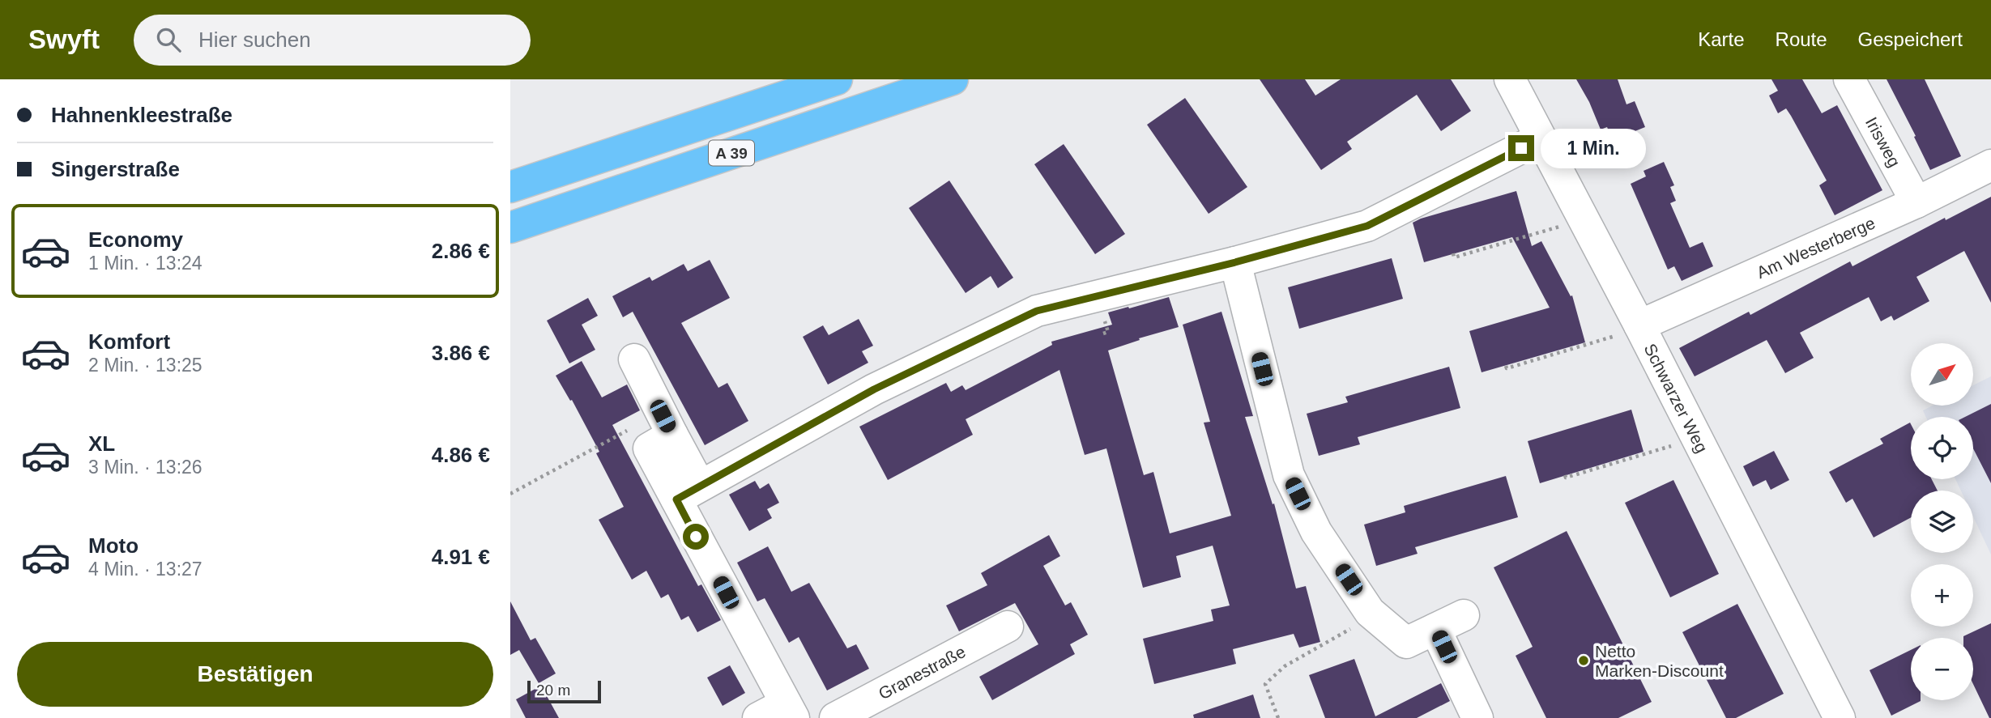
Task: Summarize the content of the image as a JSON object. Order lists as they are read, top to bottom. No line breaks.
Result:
{"streets":{"highway":["A 39"],"street":["Irisweg","Am Westerberge","Schwarzer Weg","Granestraße"]},"crossings":[["Irisweg","Am Westerberge"],["Am Westerberge","Schwarzer Weg"]],"places":["Netto Marken-Discount"],"scale_bar":"20 m","north":"top right","page":{"header":"Swyft","search":"Hier suchen","nav":["Karte","Route","Gespeichert"],"banner":["Hahnenkleestraße","Singerstraße"],"bubble":"1 Min.","list":[{"name":"Economy","note":"1 Min. · 13:24","value":"2.86 €"},{"name":"Komfort","note":"2 Min. · 13:25","value":"3.86 €"},{"name":"XL","note":"3 Min. · 13:26","value":"4.86 €"},{"name":"Moto","note":"4 Min. · 13:27","value":"4.91 €"}],"map_buttons":["+","−"],"buttons":"Bestätigen","scale":"20 m"}}
